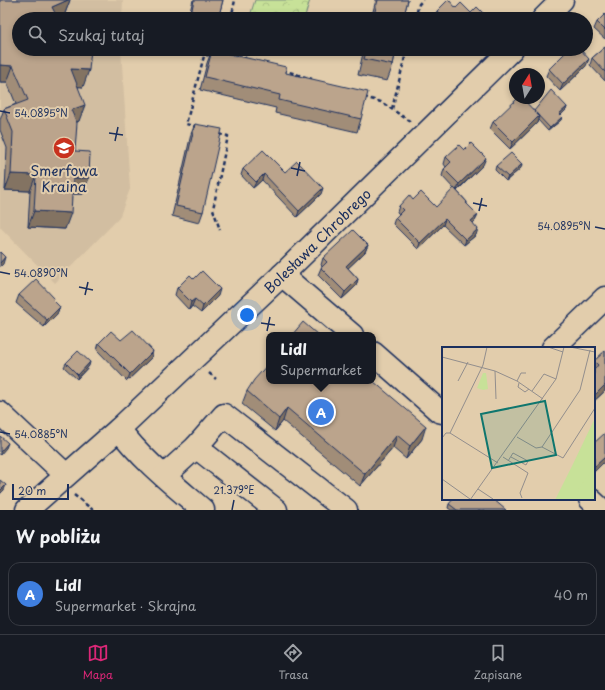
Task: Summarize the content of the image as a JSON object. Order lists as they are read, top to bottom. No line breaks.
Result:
{"streets":{"street":["Bolesława Chrobrego"]},"places":{"school or university":["Smerfowa Kraina"]},"scale_bar":"20 m","north":"top","page":{"search":"Szukaj tutaj","popup":["Lidl","Supermarket"],"pins":"A","scale":"20 m","heading":"W pobliżu","list":[{"mark":"A","name":"Lidl","note":"Supermarket · Skrajna","value":"40 m"}],"nav":["Mapa","Trasa","Zapisane"]},"coordinates":["54.0895°N","54.0890°N","54.0885°N","21.379°E"]}
